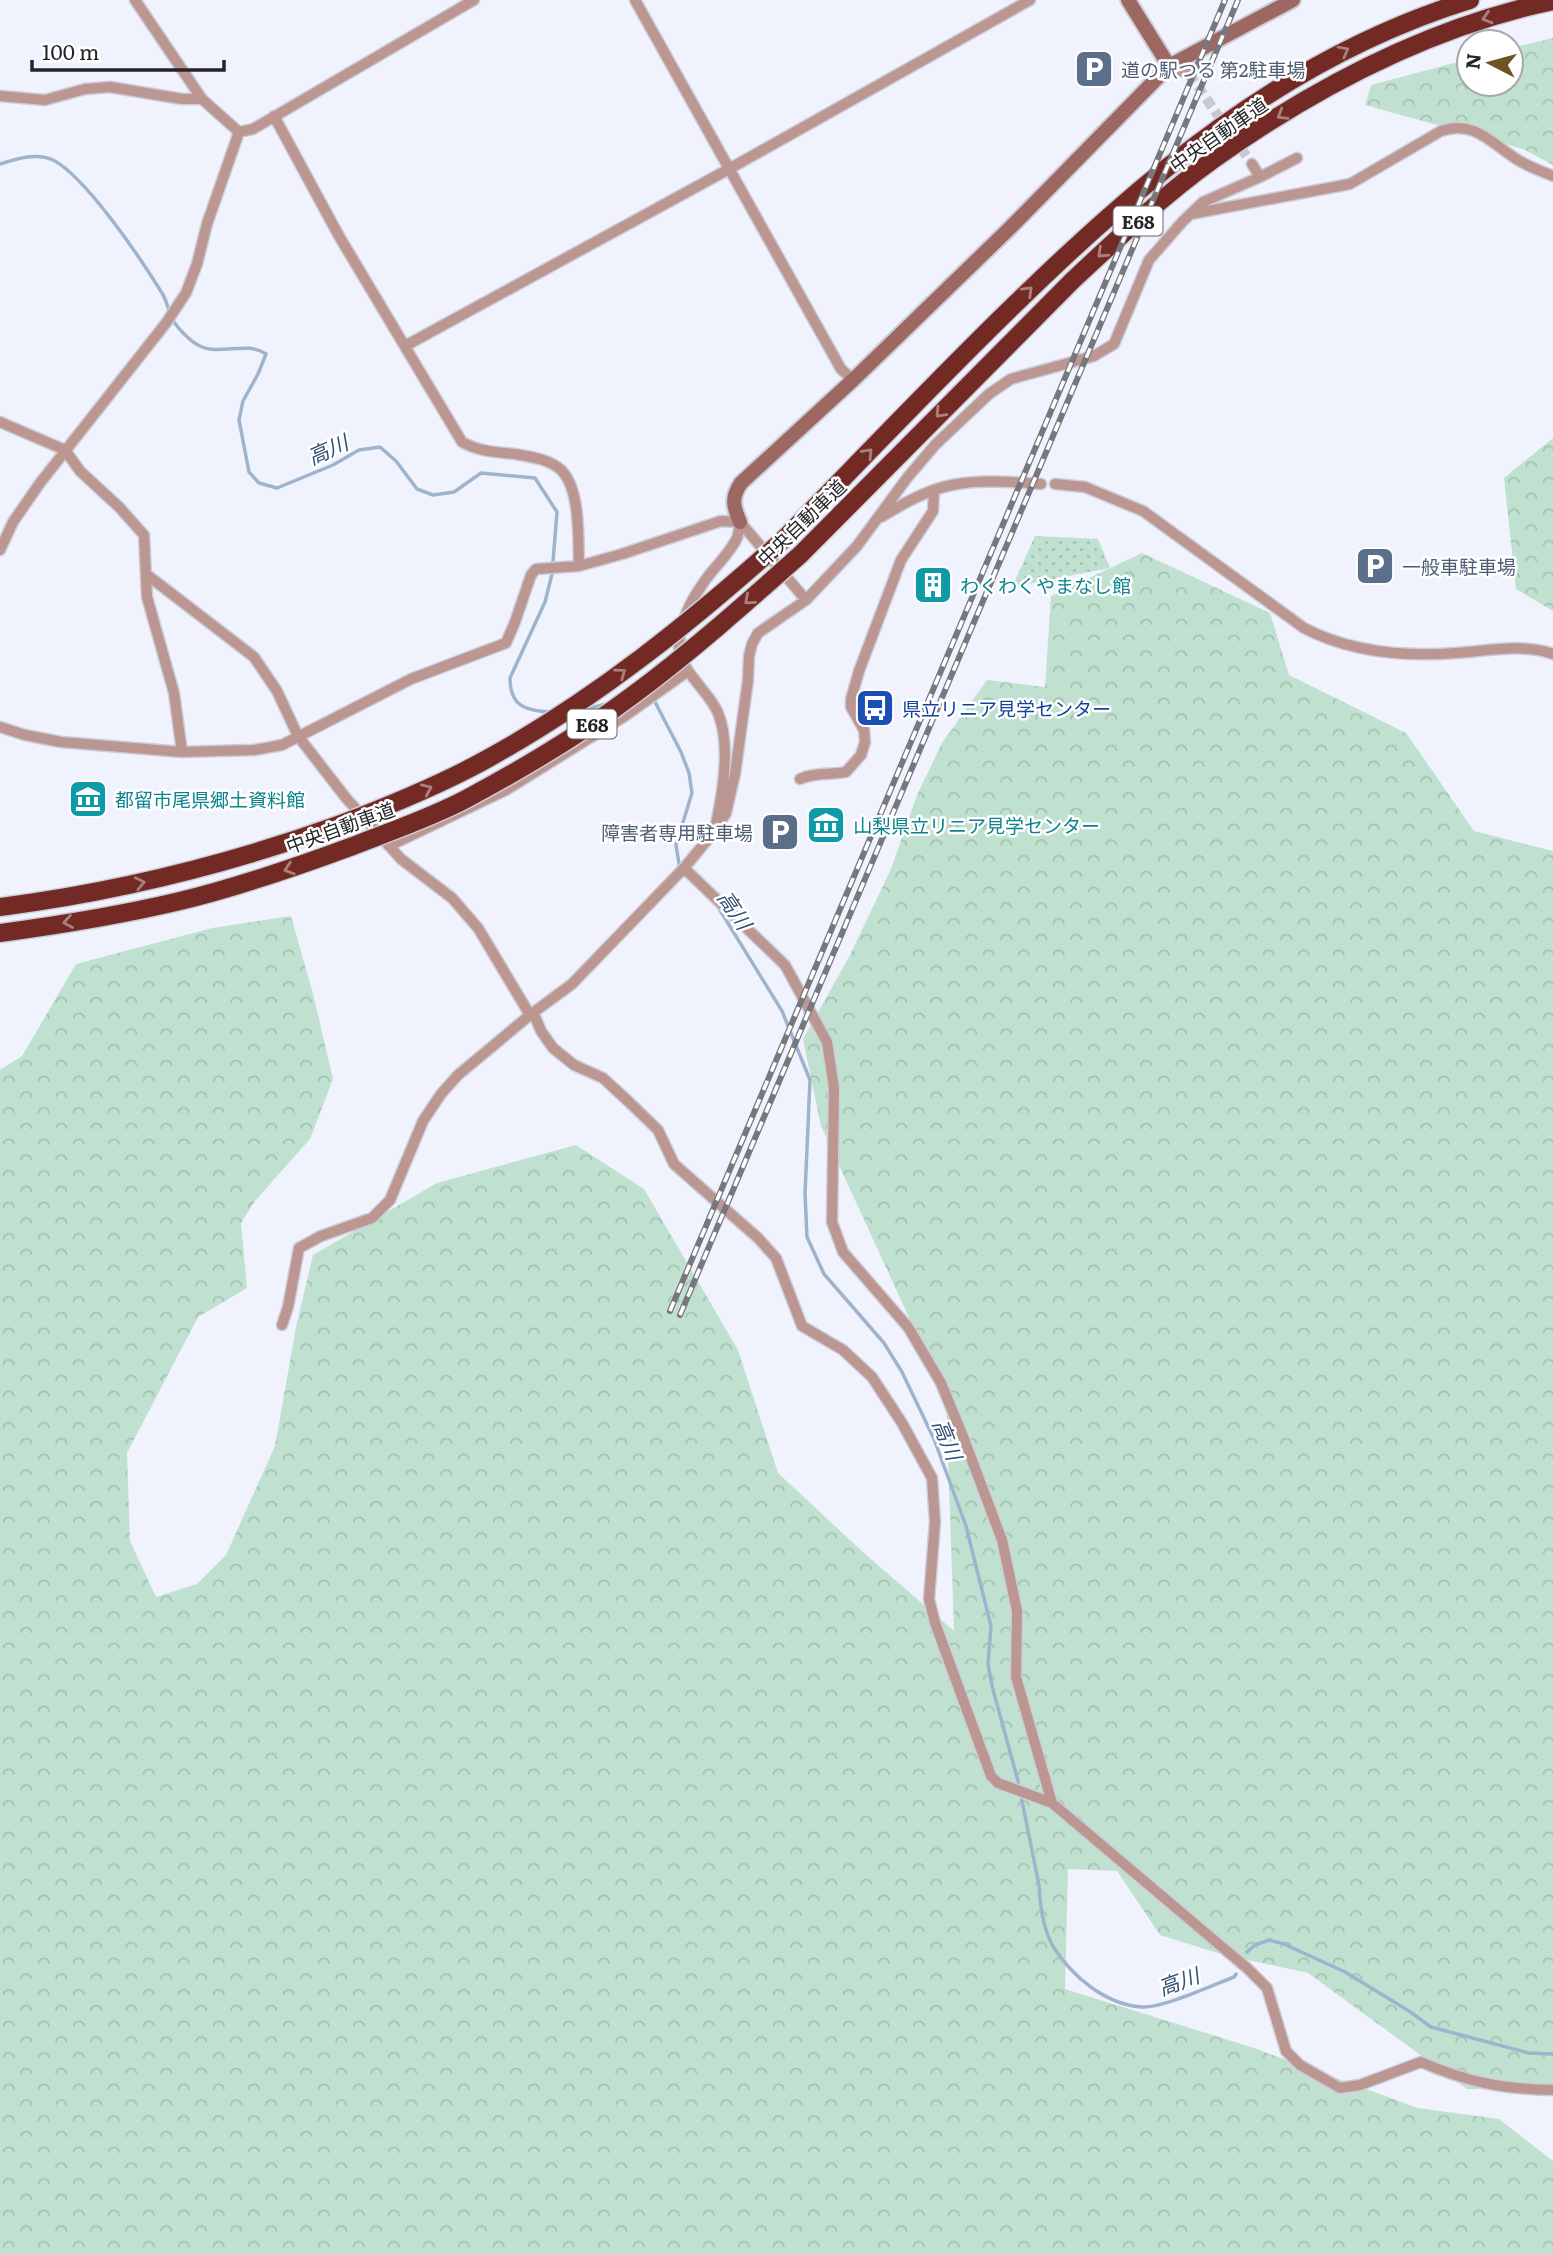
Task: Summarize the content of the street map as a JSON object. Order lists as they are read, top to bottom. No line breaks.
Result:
{"streets":{"highway":["中央自動車道","E68"]},"water":["高川"],"places":{"parking":["道の駅つる 第2駐車場","一般車駐車場","障害者専用駐車場"],"building":["わくわくやまなし館"],"bus stop":["県立リニア見学センター"],"museum":["都留市尾県郷土資料館","山梨県立リニア見学センター"]},"scale_bar":"100 m","north":"left"}
